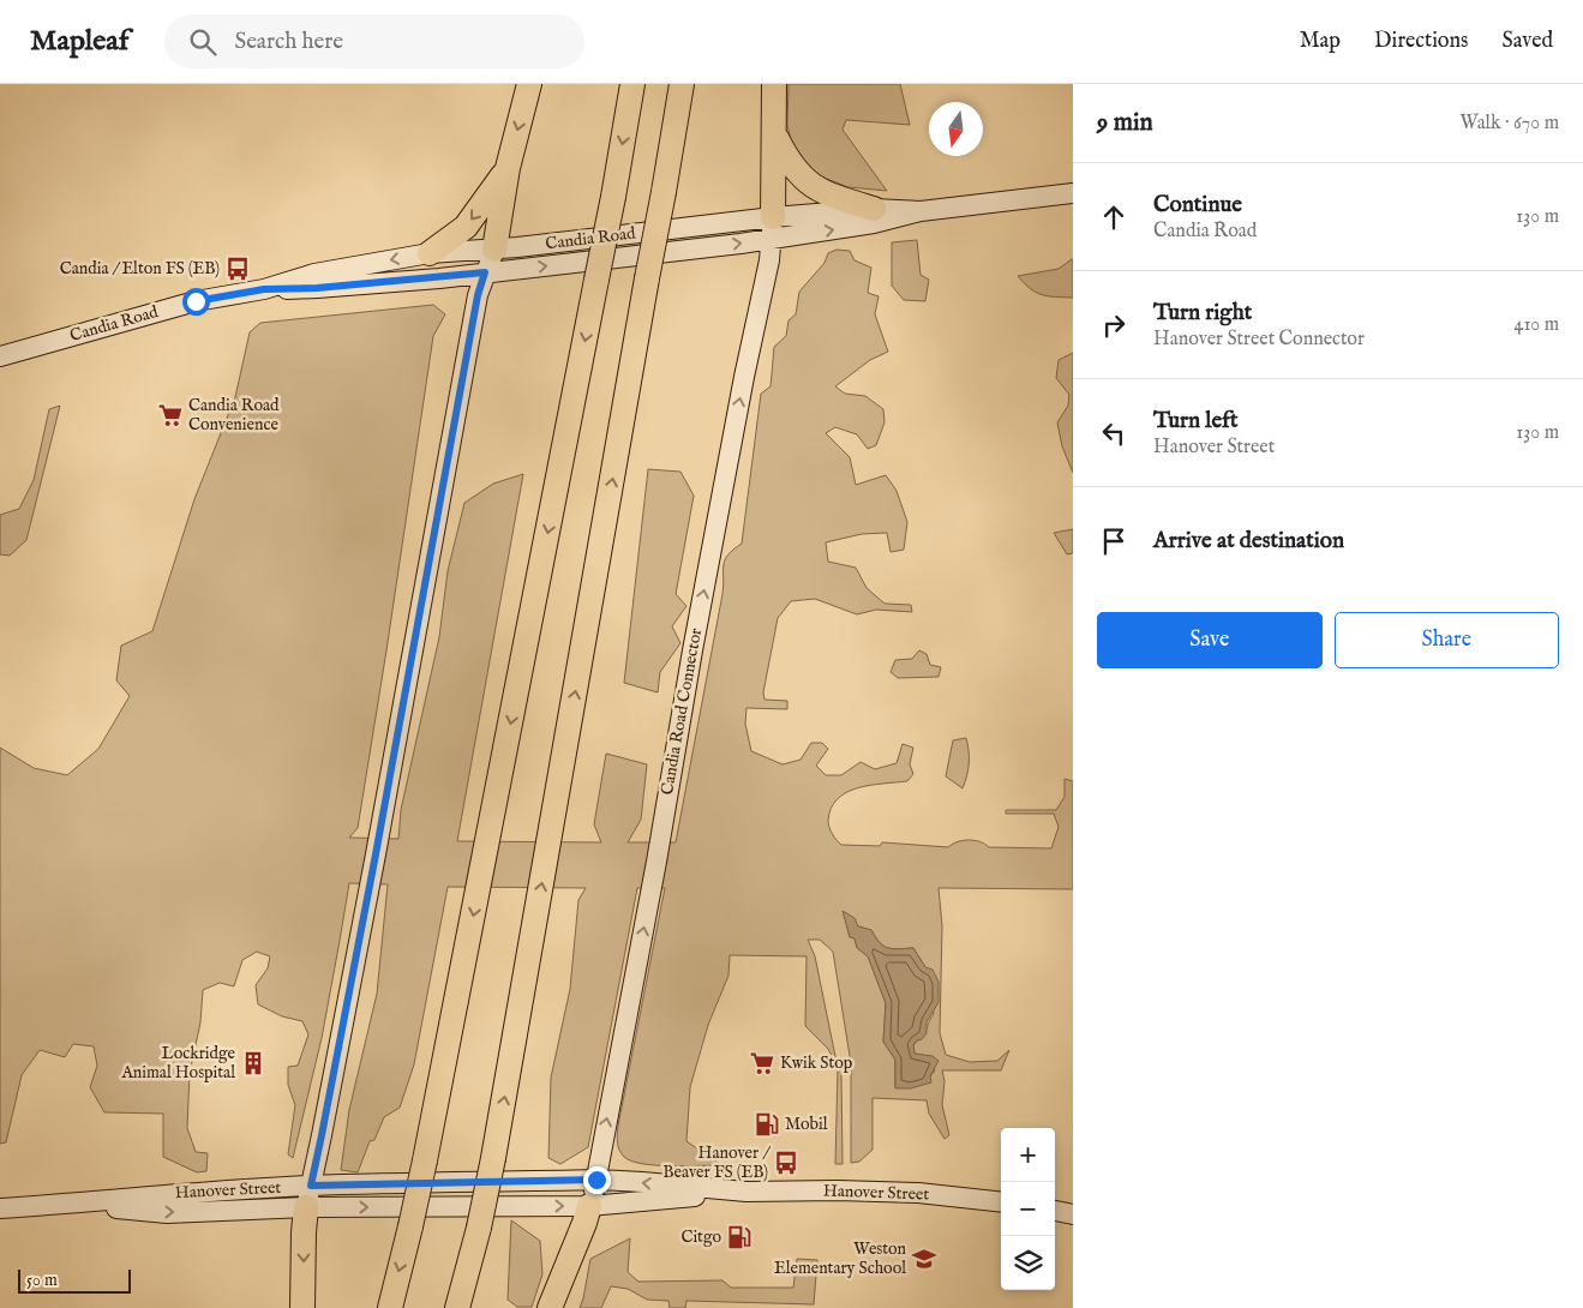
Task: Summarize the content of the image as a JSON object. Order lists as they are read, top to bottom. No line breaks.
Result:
{"streets":{"main road":["Candia Road","Candia Road Connector","Hanover Street"]},"crossings":[["Candia Road","Candia Road Connector"],["Candia Road Connector","Hanover Street"]],"one_way":["Candia Road Connector"],"places":{"bus stop":["Candia / Elton FS (EB)","Hanover / Beaver FS (EB)"],"supermarket":["Candia Road Convenience","Kwik Stop"],"building":["Lockridge Animal Hospital"],"fuel station":["Mobil","Citgo"],"school or university":["Weston Elementary School"]},"scale_bar":"50 m","north":"bottom","page":{"header":"Mapleaf","search":"Search here","nav":["Map","Directions","Saved"],"heading":["9 min","Walk · 670 m"],"list":[["Continue","Candia Road","130 m"],["Turn right","Hanover Street Connector","410 m"],["Turn left","Hanover Street","130 m"],"Arrive at destination"],"buttons":["Save","Share"],"map_buttons":["+","−"],"scale":"50 m"}}
